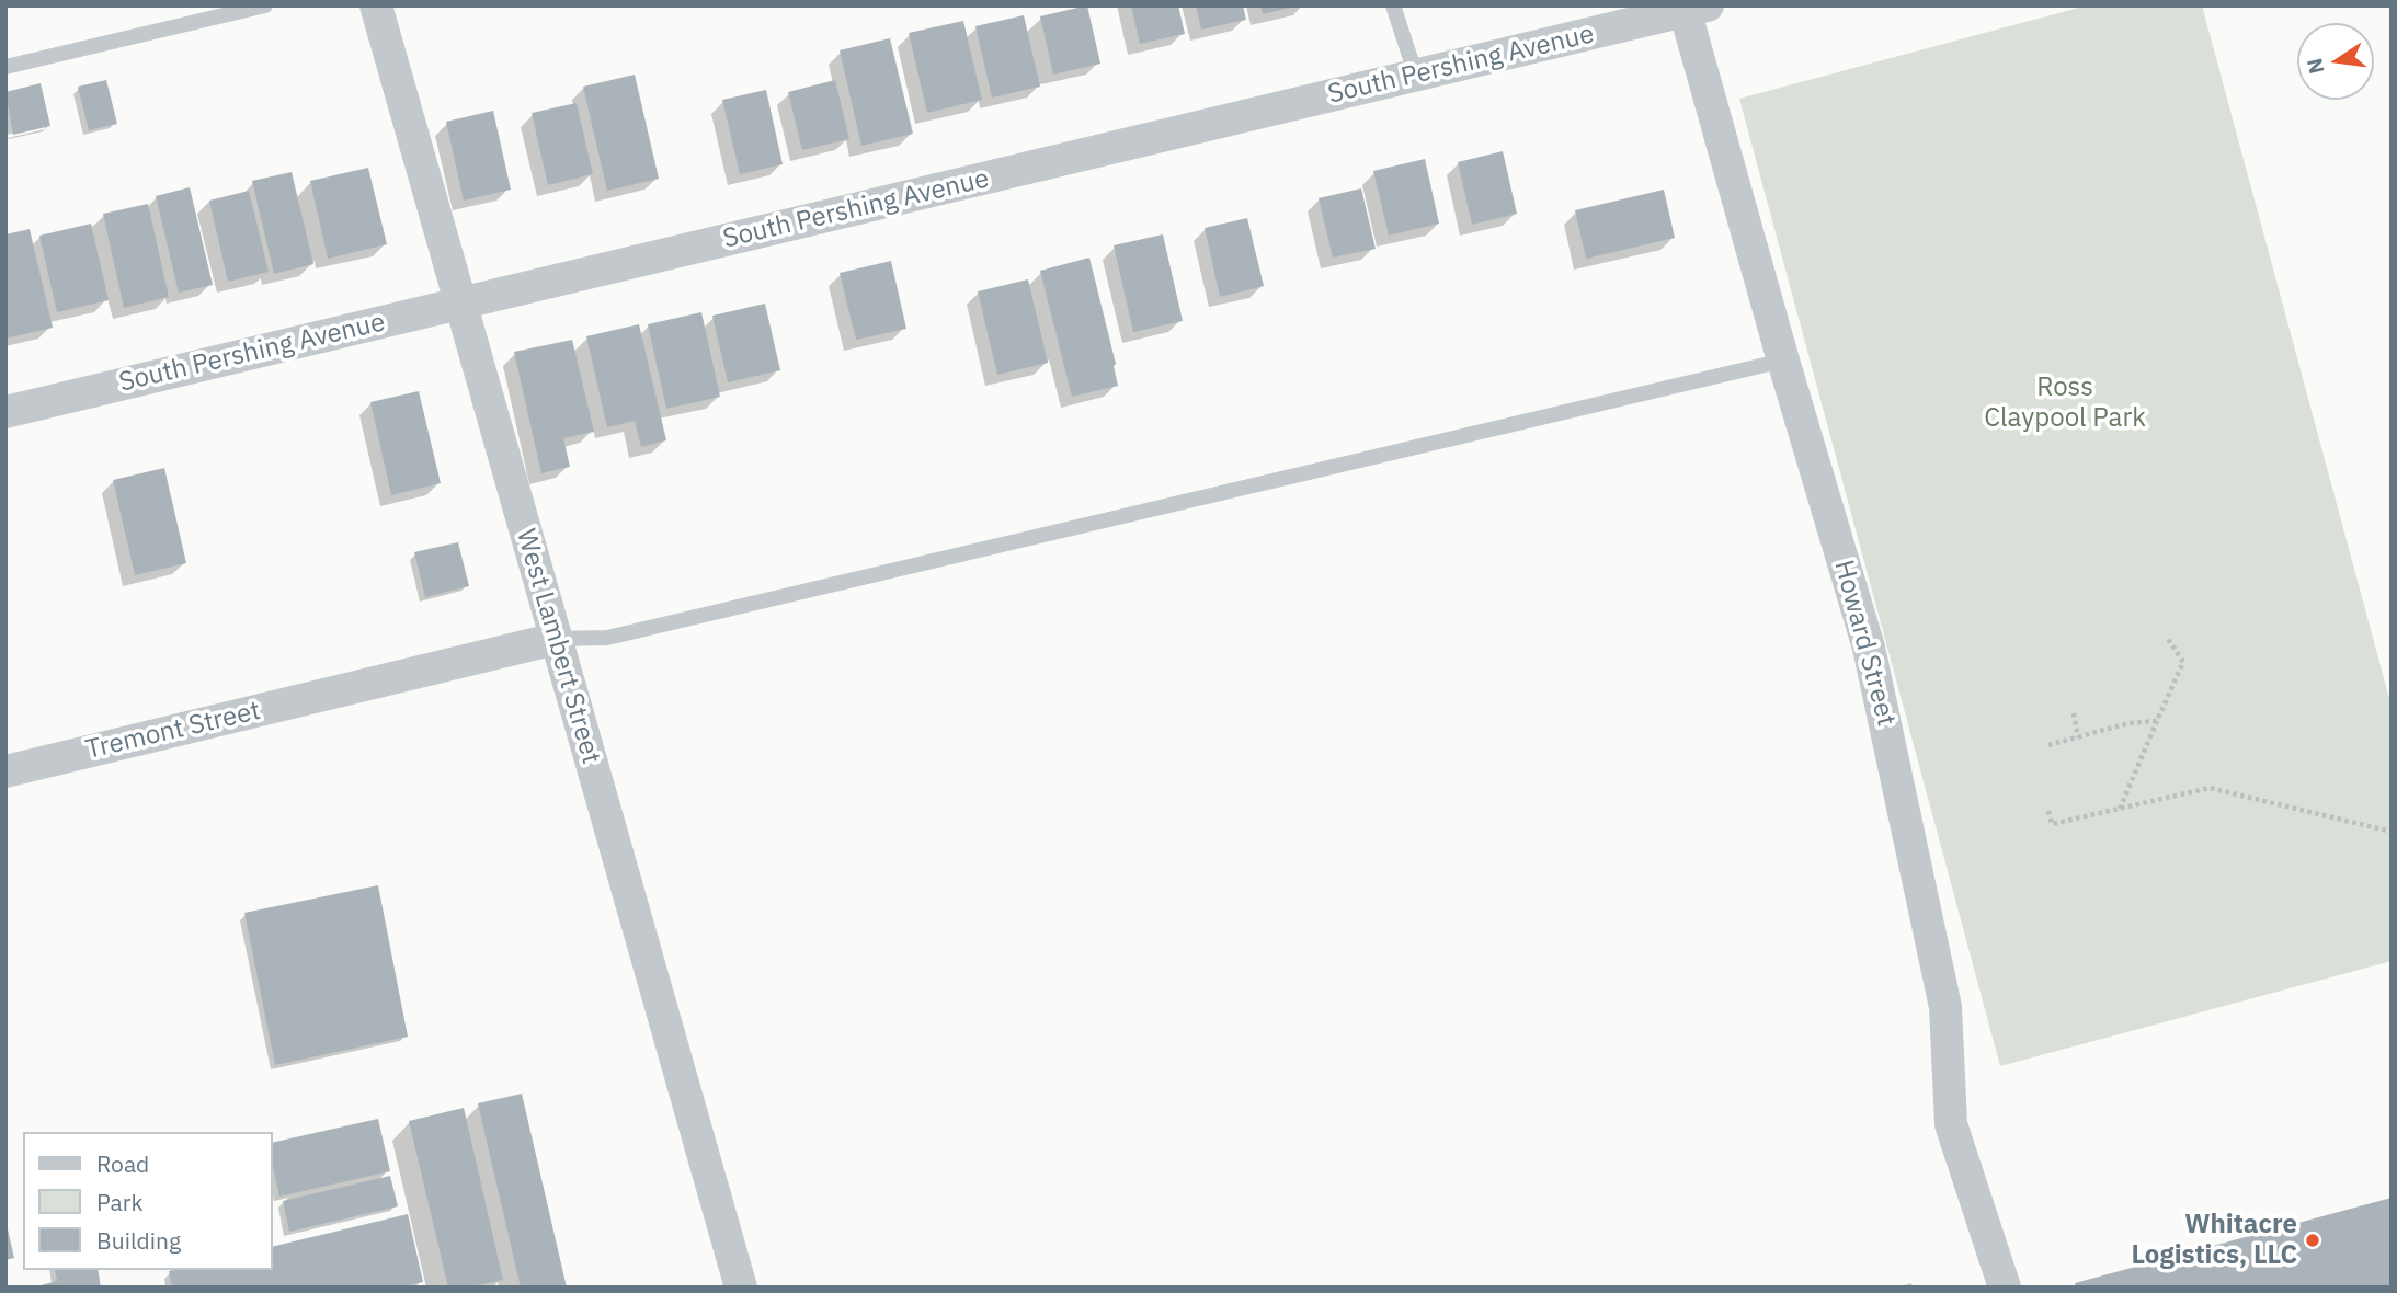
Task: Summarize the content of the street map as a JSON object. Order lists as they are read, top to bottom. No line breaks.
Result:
{"streets":{"street":["South Pershing Avenue","Howard Street","West Lambert Street","Tremont Street"]},"crossings":[["South Pershing Avenue","Howard Street"],["South Pershing Avenue","West Lambert Street"],["West Lambert Street","Tremont Street"]],"parks":["Ross Claypool Park"],"places":["Whitacre Logistics, LLC"],"legend":["Road","Park","Building"],"north":"left"}
